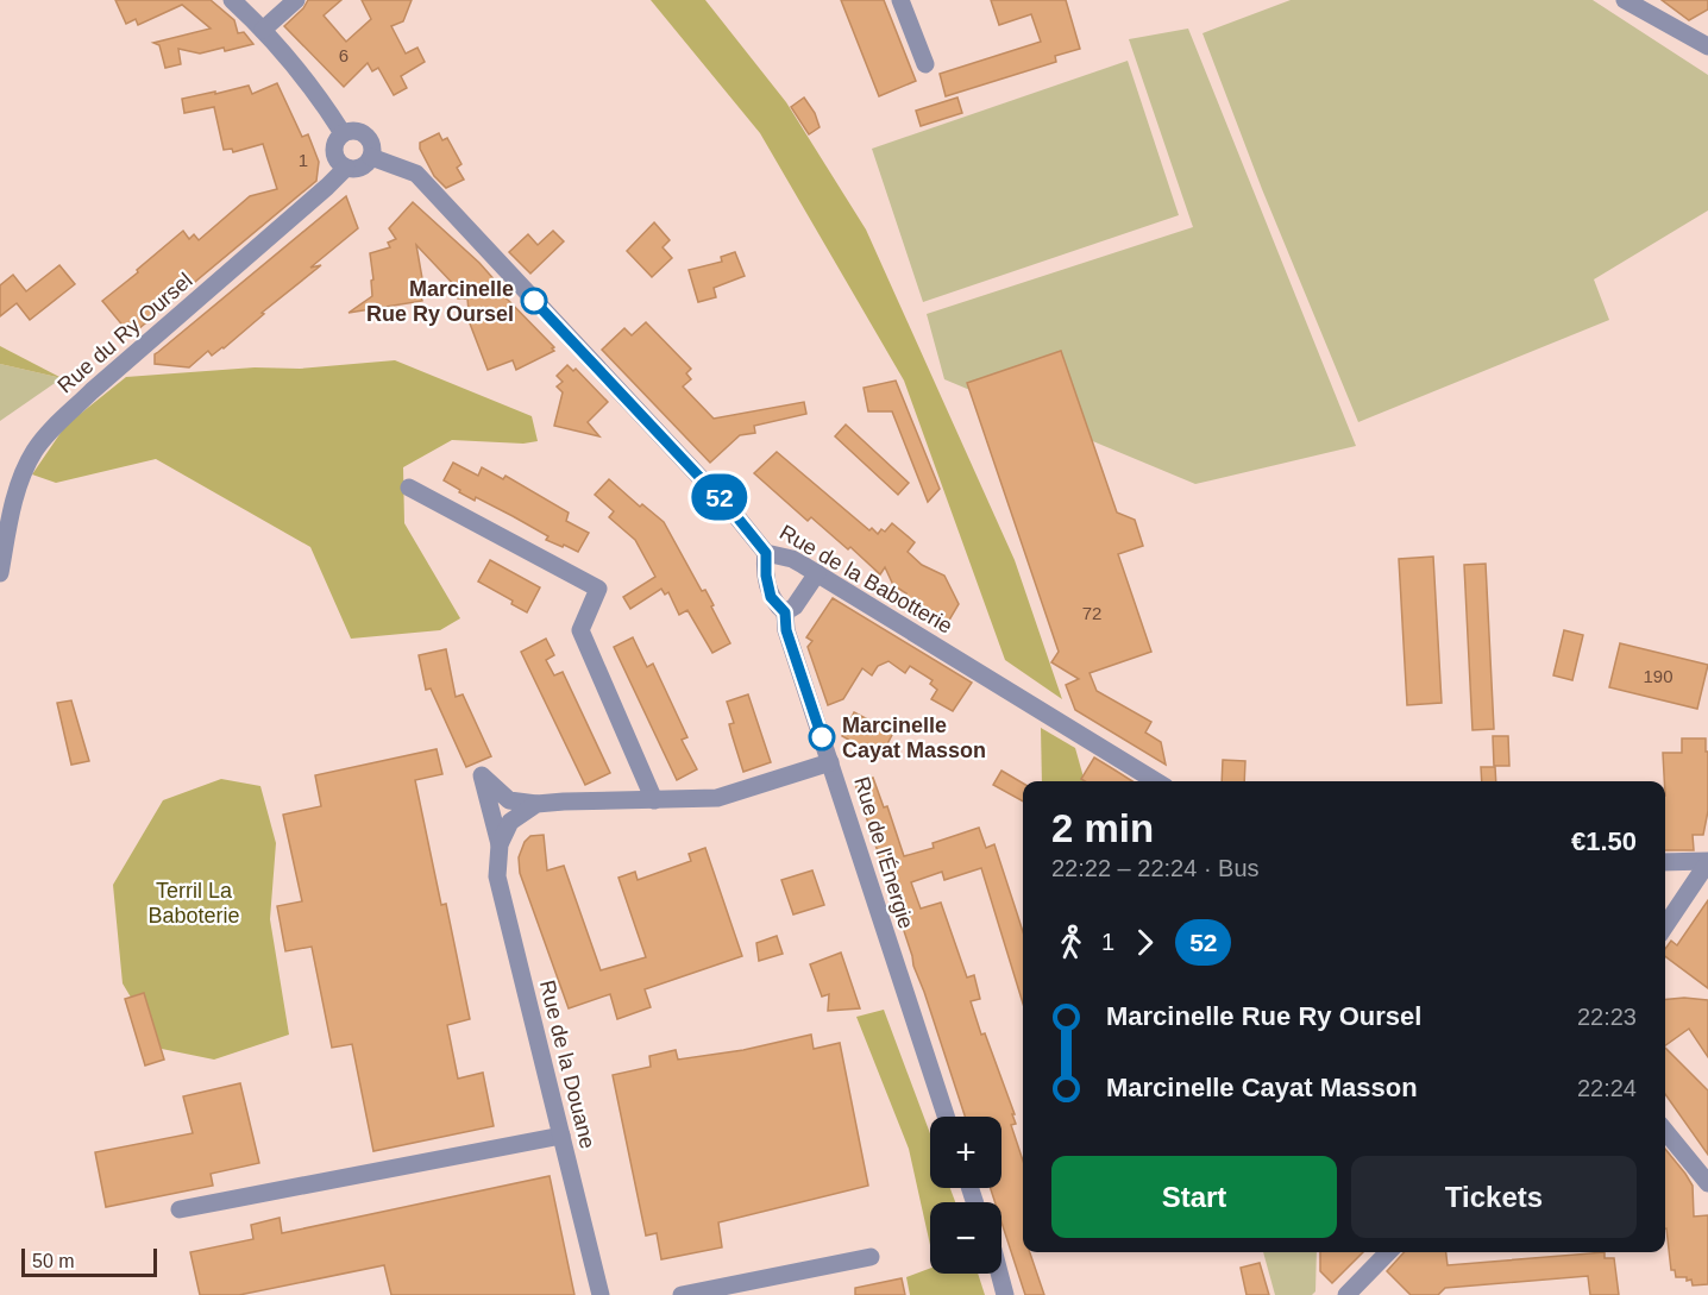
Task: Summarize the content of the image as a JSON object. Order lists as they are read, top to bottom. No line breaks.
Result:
{"streets":{"street":["Rue du Ry Oursel","Rue de la Babotterie","Rue de l'Énergie","Rue de la Douane"]},"crossings":[["Rue du Ry Oursel","Rue de la Babotterie"],["Rue de la Babotterie","Rue de l'Énergie"],["Rue de l'Énergie","Rue de la Douane"]],"parks":["Terril La Baboterie"],"places":["Marcinelle Rue Ry Oursel","Marcinelle Cayat Masson"],"lines":["bus line 52"],"house_numbers":["6","1","72","190"],"scale_bar":"50 m","page":{"on_map":"52","heading":["2 min","22:22 – 22:24 · Bus","€1.50"],"legs":["1","52"],"list":[{"name":"Marcinelle Rue Ry Oursel","value":"22:23"},{"name":"Marcinelle Cayat Masson","value":"22:24"}],"map_buttons":["+","−"],"buttons":["Start","Tickets"],"scale":"50 m"}}
